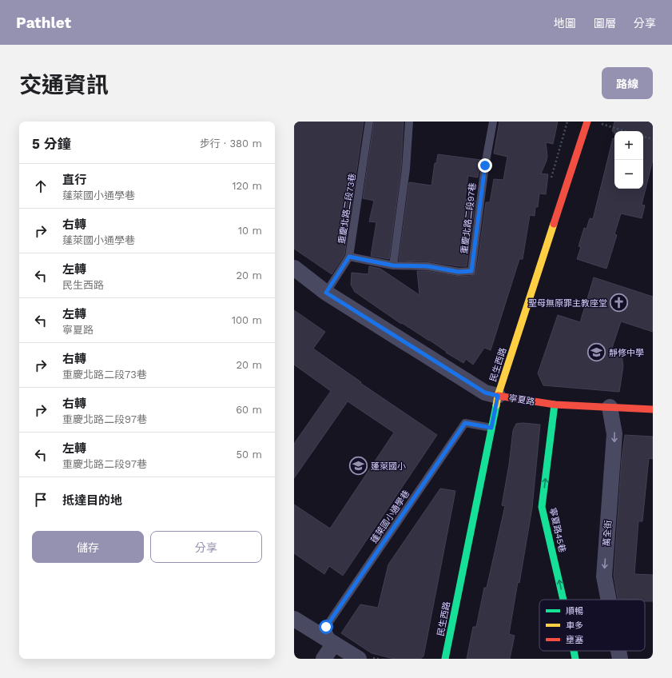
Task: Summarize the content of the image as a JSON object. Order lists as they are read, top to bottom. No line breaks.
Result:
{"streets":{"street":["民生西路","寧夏路","寧夏路45巷","萬全街"],"lane":["重慶北路二段73巷","重慶北路二段97巷","蓬萊國小通學巷"]},"crossings":[["重慶北路二段73巷","重慶北路二段97巷"],["重慶北路二段73巷","寧夏路"],["民生西路","寧夏路"],["民生西路","蓬萊國小通學巷"],["寧夏路","寧夏路45巷"],["寧夏路","萬全街"]],"one_way":["寧夏路45巷","萬全街"],"places":{"church":["聖母無原罪主教座堂"],"school or university":["靜修中學","蓬萊國小"]},"legend":["順暢","車多","壅塞"],"page":{"header":"Pathlet","nav":["地圖","圖層","分享"],"title":"交通資訊","buttons":["路線",["儲存","分享"]],"heading":["5 分鐘","步行 · 380 m"],"map_buttons":["+","−"],"list":[["直行","蓬萊國小通學巷","120 m"],["右轉","蓬萊國小通學巷","10 m"],["左轉","民生西路","20 m"],["左轉","寧夏路","100 m"],["右轉","重慶北路二段73巷","20 m"],["右轉","重慶北路二段97巷","60 m"],["左轉","重慶北路二段97巷","50 m"],"抵達目的地"]}}
